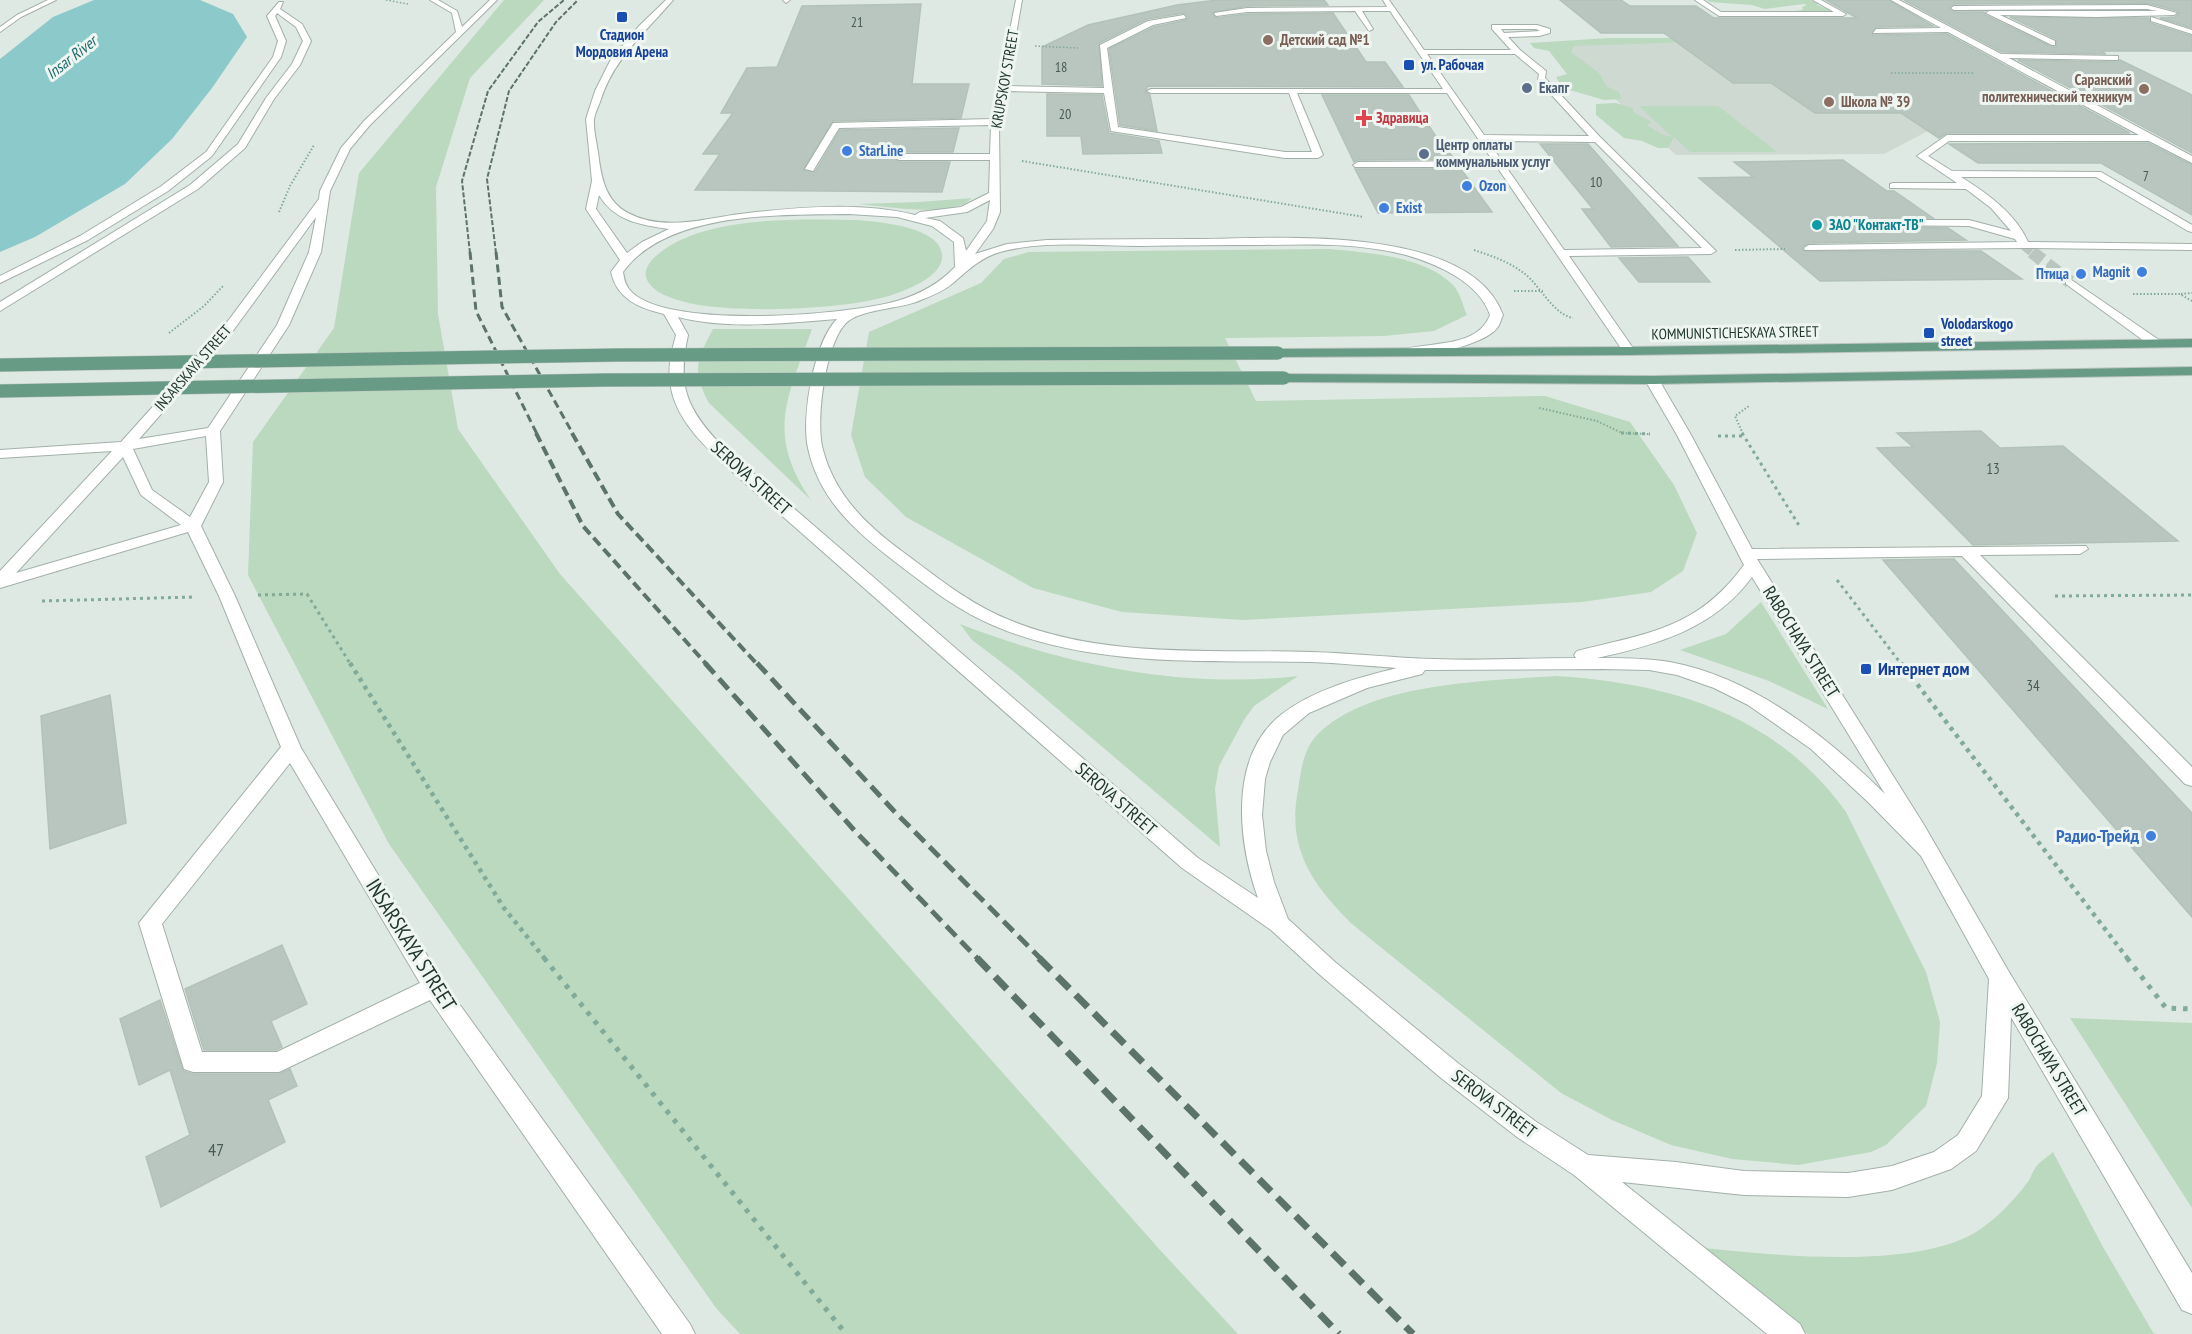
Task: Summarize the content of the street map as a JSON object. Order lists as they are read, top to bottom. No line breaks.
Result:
{"streets":{"main road":["KOMMUNISTICHESKAYA STREET","RABOCHAYA STREET"],"street":["KRUPSKOY STREET","INSARSKAYA STREET","SEROVA STREET"]},"crossings":[["KOMMUNISTICHESKAYA STREET","RABOCHAYA STREET"]],"water":["Insar River"],"places":{"transit":["Стадион Мордовия Арена","ул. Рабочая","Volodarskogo street","Интернет дом"],"other":["Детский сад №1","Екапг","Саранский политехнический техникум","Школа № 39","StarLine","Центр оплаты коммунальных услуг","Ozon","Exist","ЗАО \"Контакт-ТВ\"","Magnit","Птица","Радио-Трейд"],"health":["Здравица"]},"house_numbers":["21","18","20","7","10","13","34","47"]}
